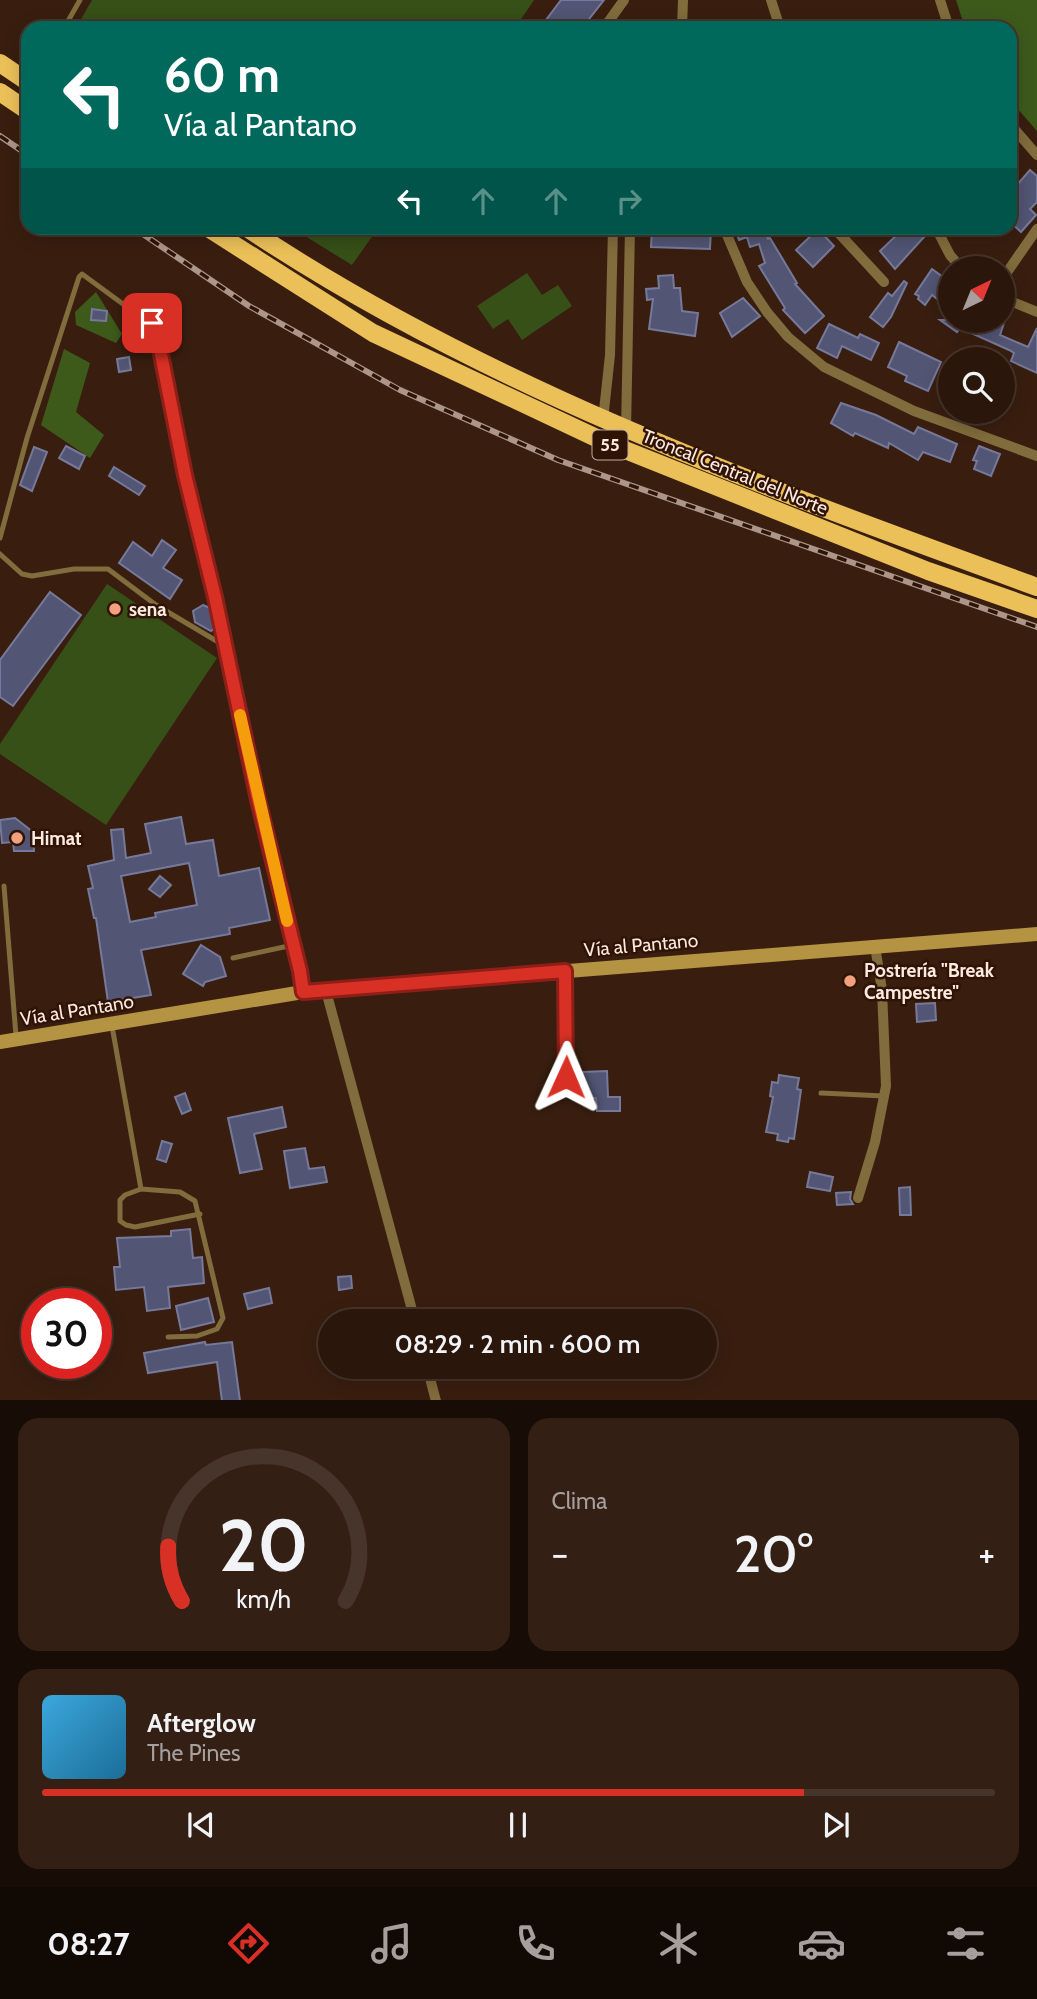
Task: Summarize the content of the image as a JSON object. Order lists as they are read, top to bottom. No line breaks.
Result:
{"streets":{"highway":["55","Troncal Central del Norte"],"main road":["Vía al Pantano"]},"places":["sena","Himat","Postrería \"Break Campestre\""],"north":"top right","page":{"turn":["60 m","Vía al Pantano"],"limit":"30","trip":"08:29 · 2 min · 600 m","tile":"Clima","heat":["−","20°","+"],"song":["Afterglow","The Pines"],"tabs":"08:27","gauge":["20","km/h"]}}
